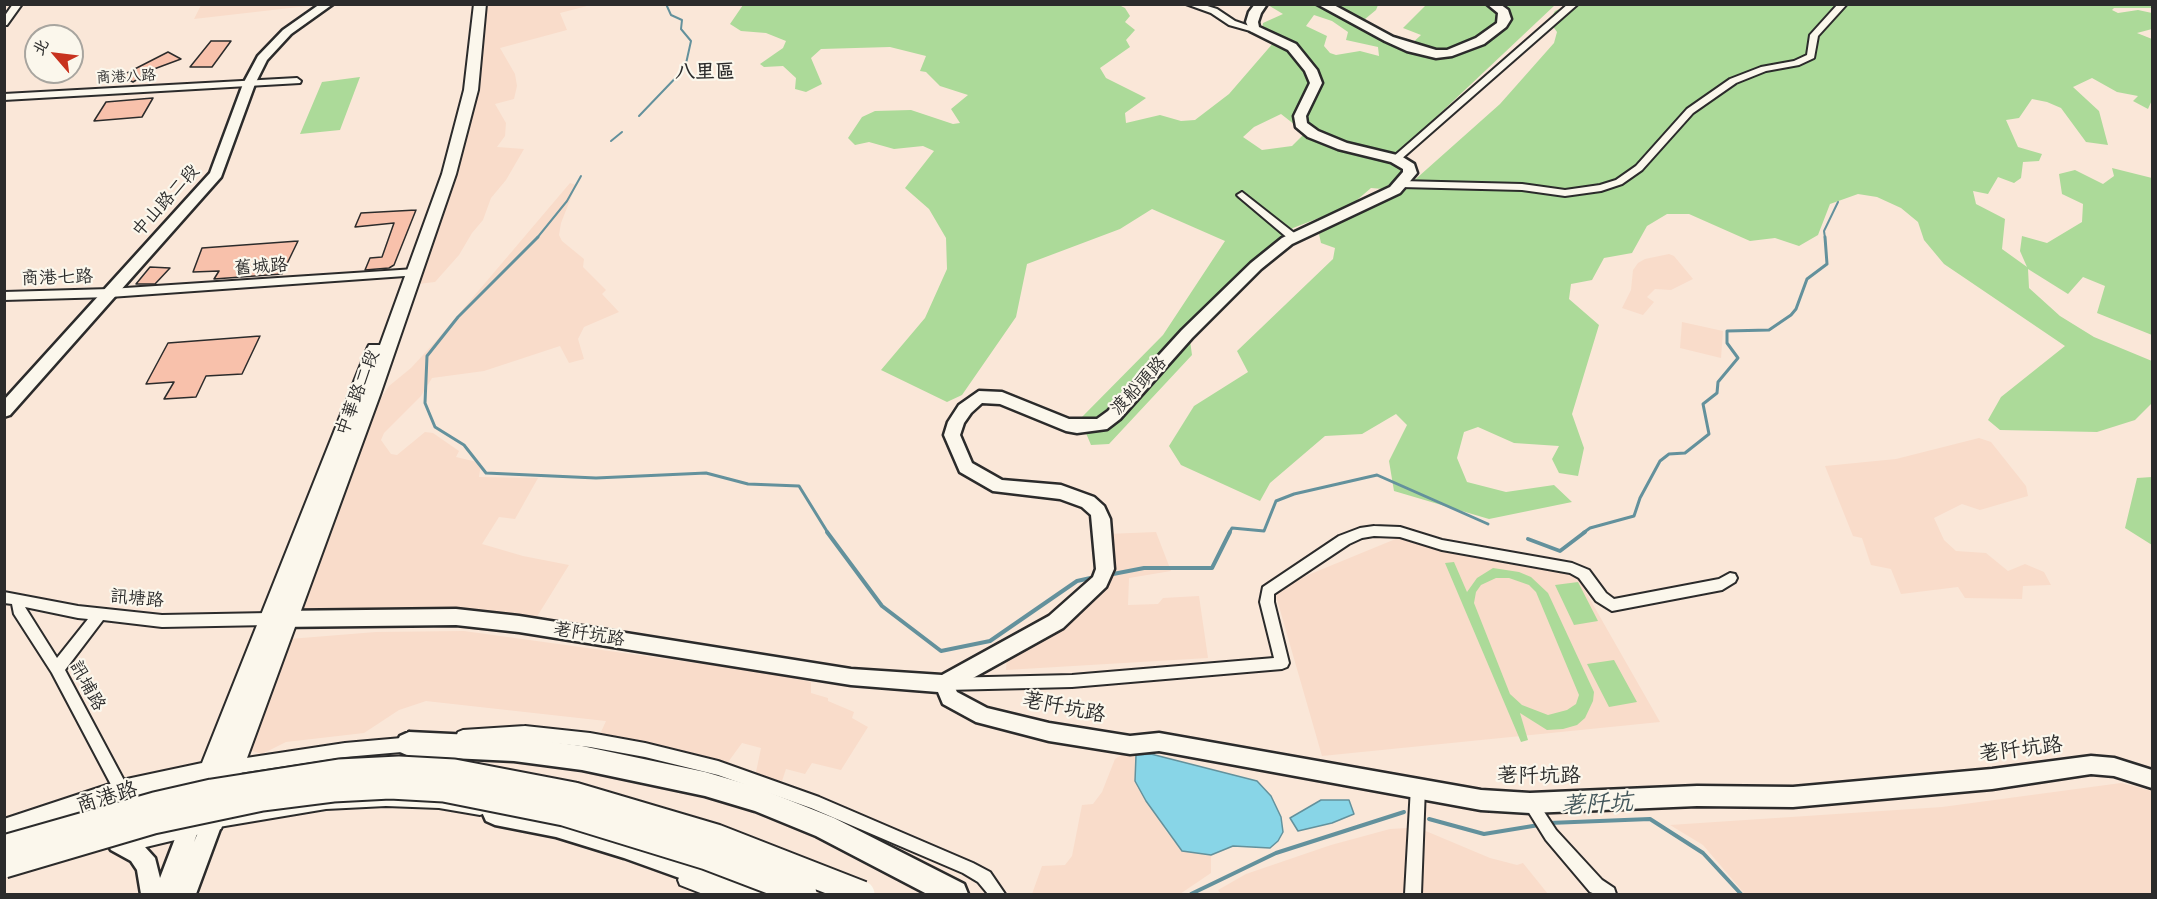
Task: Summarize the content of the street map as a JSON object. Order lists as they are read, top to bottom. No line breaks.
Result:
{"streets":{"main road":["中華路二段","商港路"],"street":["商港八路","中山路二段","舊城路","商港七路","渡船頭路","訊塘路","荖阡坑路","訊埔路"]},"crossings":[["商港八路","中山路二段"],["中山路二段","舊城路"],["中山路二段","商港七路"],["舊城路","商港七路"],["舊城路","中華路二段"],["渡船頭路","荖阡坑路"],["中華路二段","訊塘路"],["中華路二段","荖阡坑路"],["中華路二段","商港路"],["訊塘路","荖阡坑路"],["訊塘路","訊埔路"],["訊埔路","商港路"]],"districts":["八里區"],"water":["荖阡坑"],"north":"top left"}
